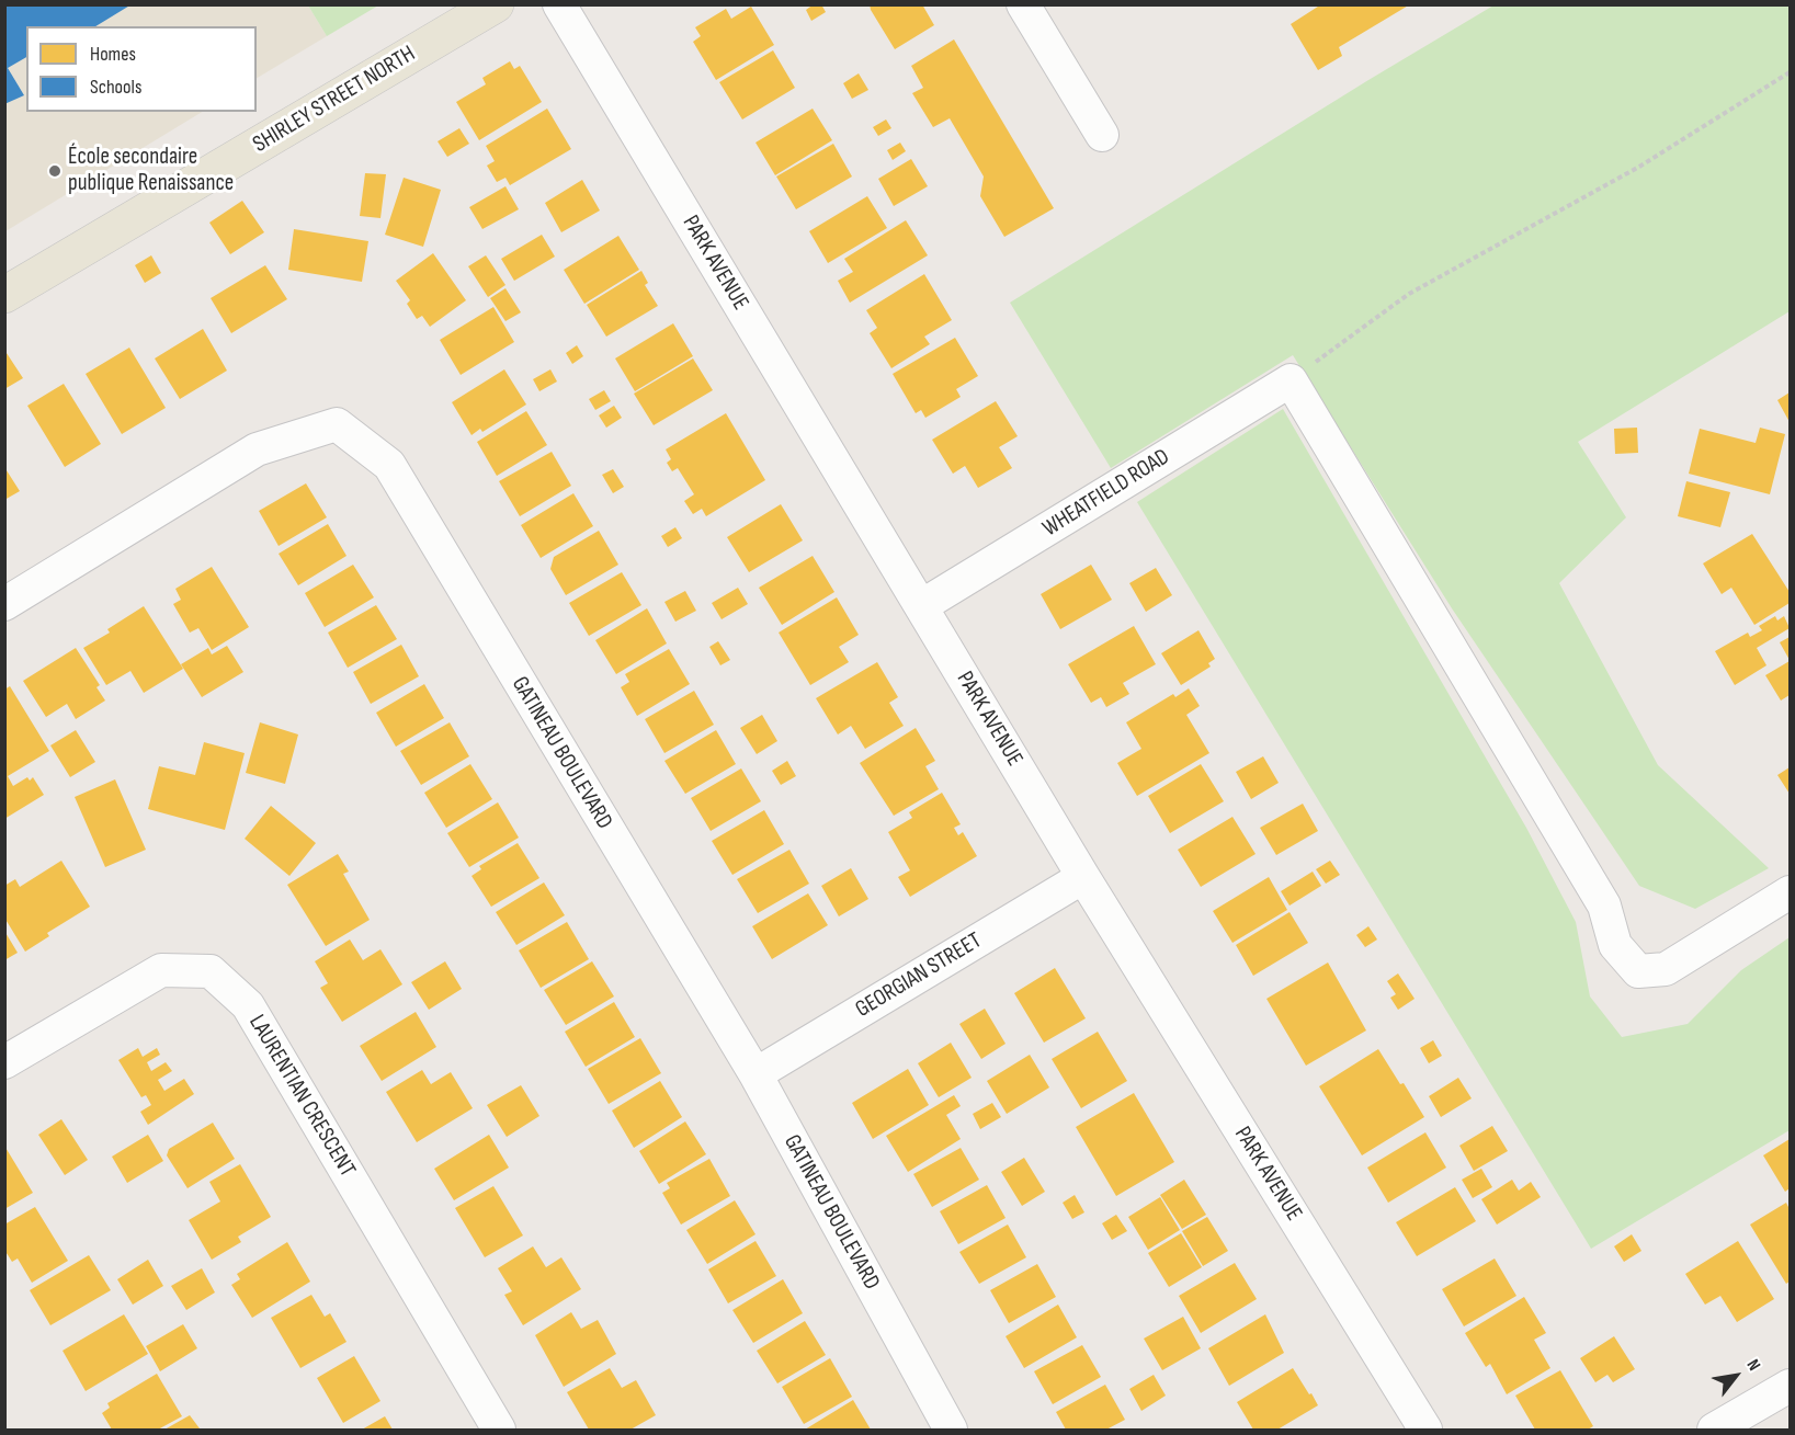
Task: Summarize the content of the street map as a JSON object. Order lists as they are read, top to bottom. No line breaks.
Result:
{"streets":{"main road":["SHIRLEY STREET NORTH"],"street":["PARK AVENUE","WHEATFIELD ROAD","GATINEAU BOULEVARD","GEORGIAN STREET","LAURENTIAN CRESCENT"]},"crossings":[["PARK AVENUE","WHEATFIELD ROAD"],["PARK AVENUE","GEORGIAN STREET"],["GATINEAU BOULEVARD","GEORGIAN STREET"]],"places":["École secondaire publique Renaissance"],"legend":["Homes","Schools"],"north":"top right"}
